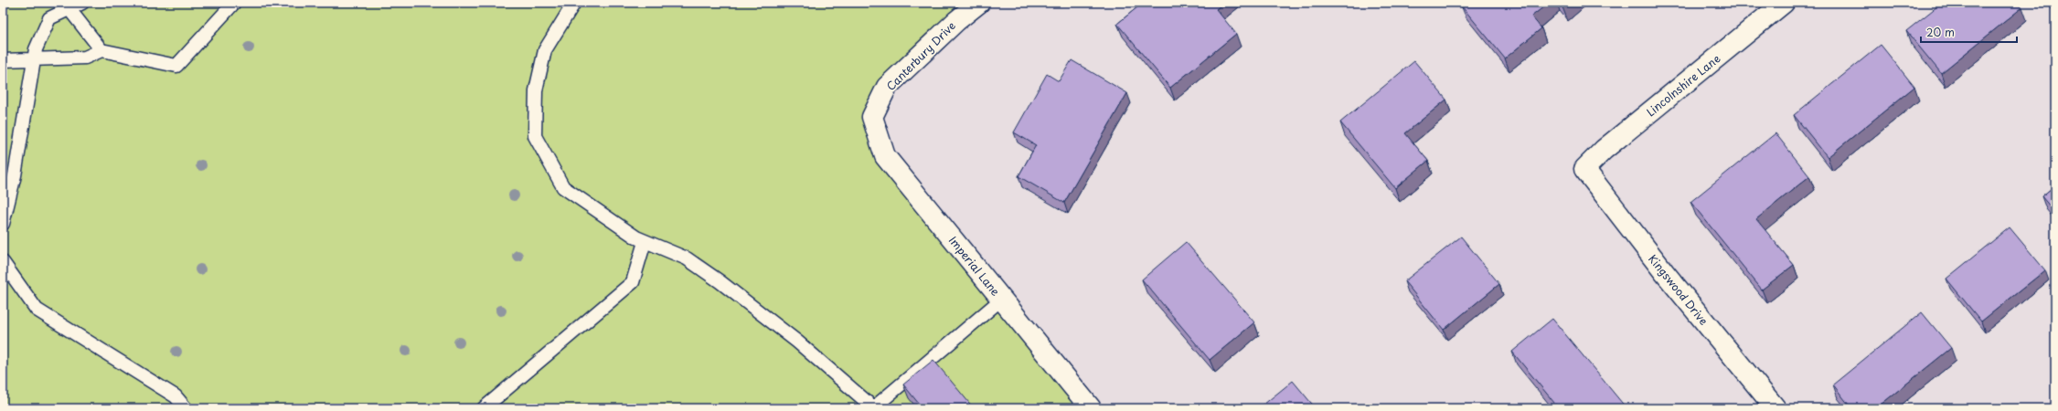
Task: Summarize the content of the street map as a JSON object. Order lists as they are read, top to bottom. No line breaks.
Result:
{"streets":{"street":["Canterbury Drive","Lincolnshire Lane","Imperial Lane","Kingswood Drive"]},"crossings":[["Canterbury Drive","Imperial Lane"],["Lincolnshire Lane","Kingswood Drive"]],"scale_bar":"20 m"}
